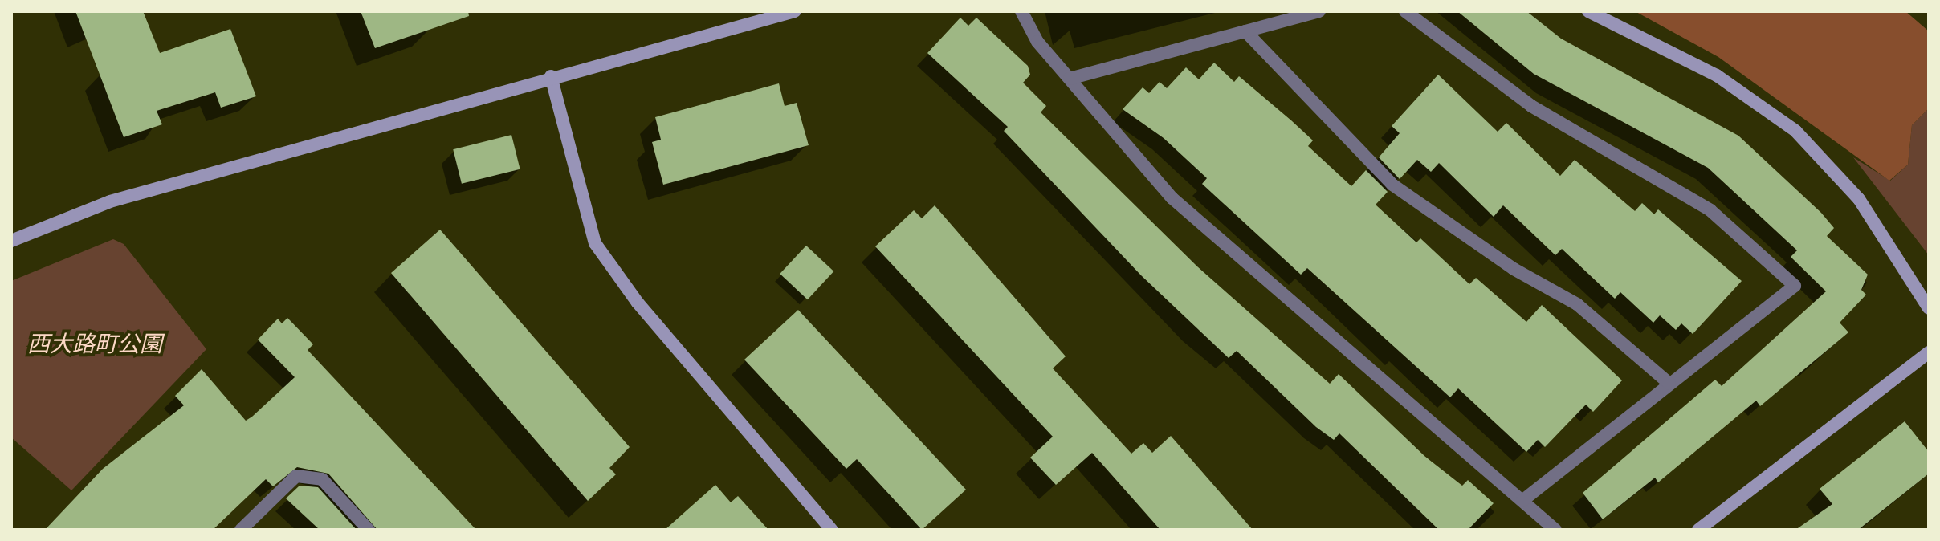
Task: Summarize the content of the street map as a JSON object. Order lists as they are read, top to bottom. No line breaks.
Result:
{"parks":["西大路町公園"]}
